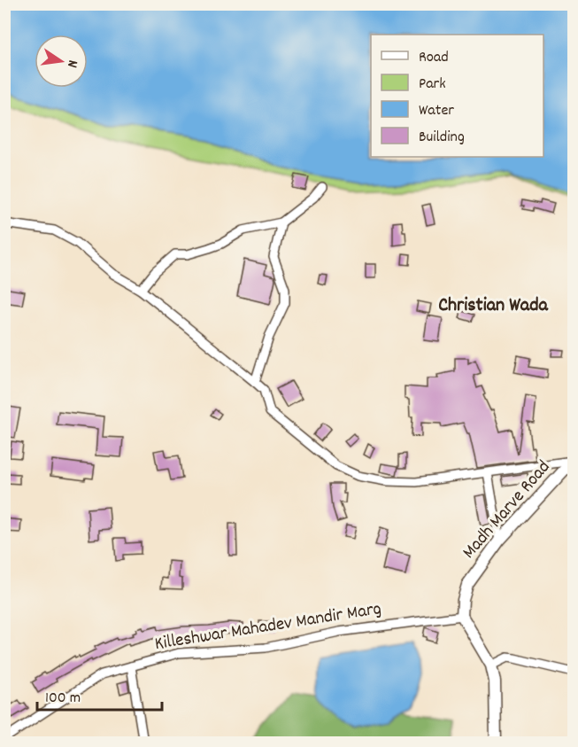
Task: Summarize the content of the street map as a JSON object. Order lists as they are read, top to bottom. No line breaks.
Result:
{"streets":{"street":["Madh Marve Road","Killeshwar Mahadev Mandir Marg"]},"crossings":[["Madh Marve Road","Killeshwar Mahadev Mandir Marg"]],"districts":["Christian Wada"],"legend":["Road","Park","Water","Building"],"scale_bar":"100 m","north":"right"}
